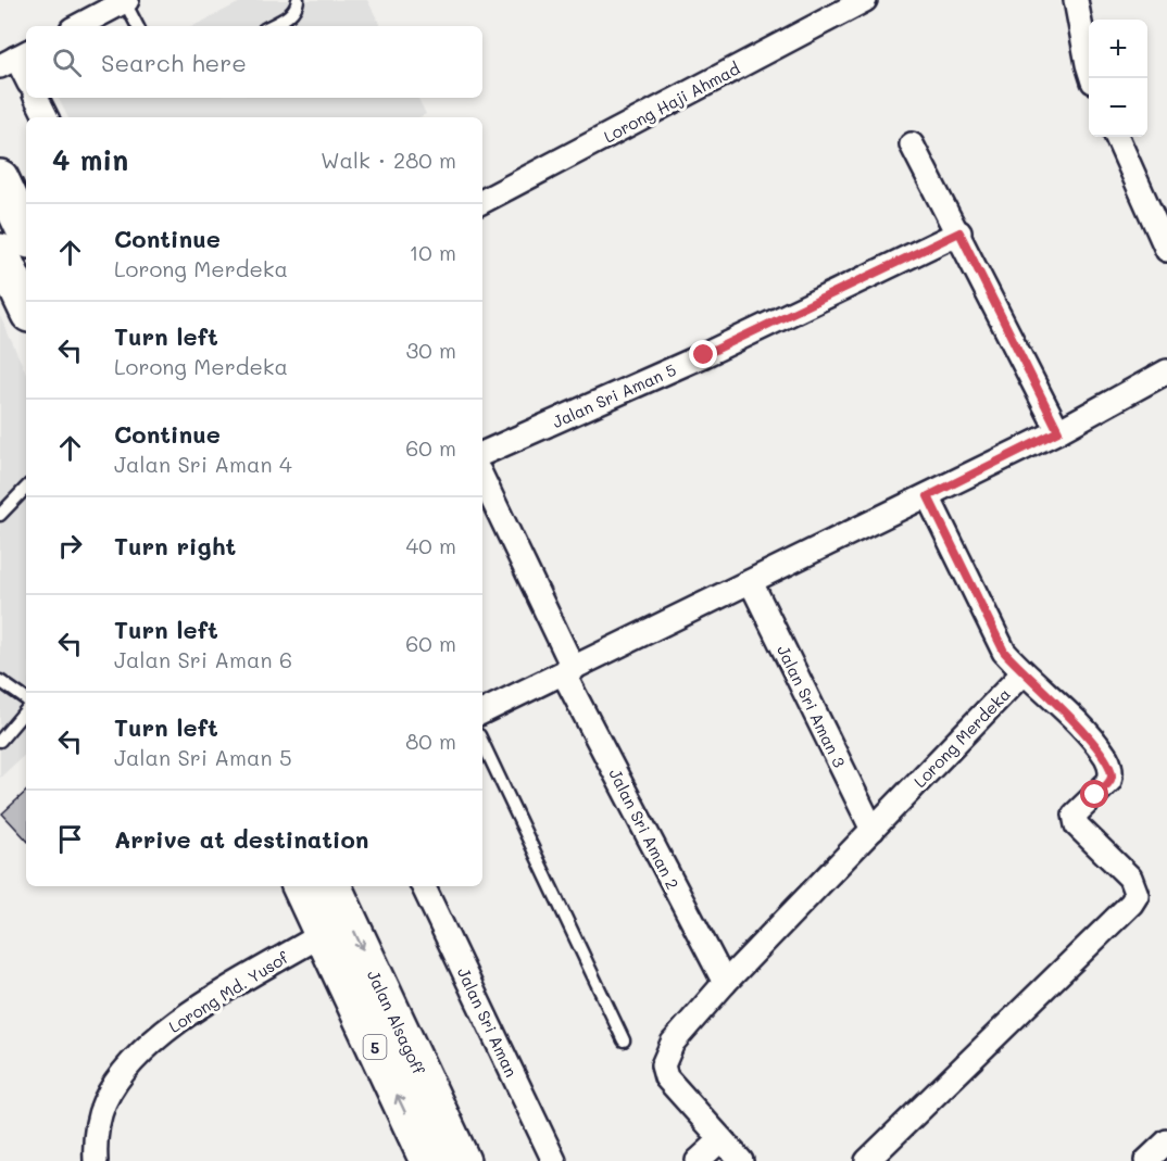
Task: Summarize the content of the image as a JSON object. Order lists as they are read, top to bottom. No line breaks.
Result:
{"streets":{"highway":["Jalan Alsagoff","5"],"street":["Lorong Haji Ahmad","Jalan Sri Aman 5","Jalan Sri Aman 3","Lorong Merdeka","Jalan Sri Aman 2","Lorong Md. Yusof","Jalan Sri Aman"]},"crossings":[["Jalan Sri Aman 3","Lorong Merdeka"],["Lorong Merdeka","Jalan Sri Aman 2"],["Lorong Md. Yusof","Jalan Alsagoff"]],"page":{"map_buttons":["+","−"],"search":"Search here","heading":["4 min","Walk · 280 m"],"list":[["Continue","Lorong Merdeka","10 m"],["Turn left","Lorong Merdeka","30 m"],["Continue","Jalan Sri Aman 4","60 m"],["Turn right","40 m"],["Turn left","Jalan Sri Aman 6","60 m"],["Turn left","Jalan Sri Aman 5","80 m"],"Arrive at destination"]}}
